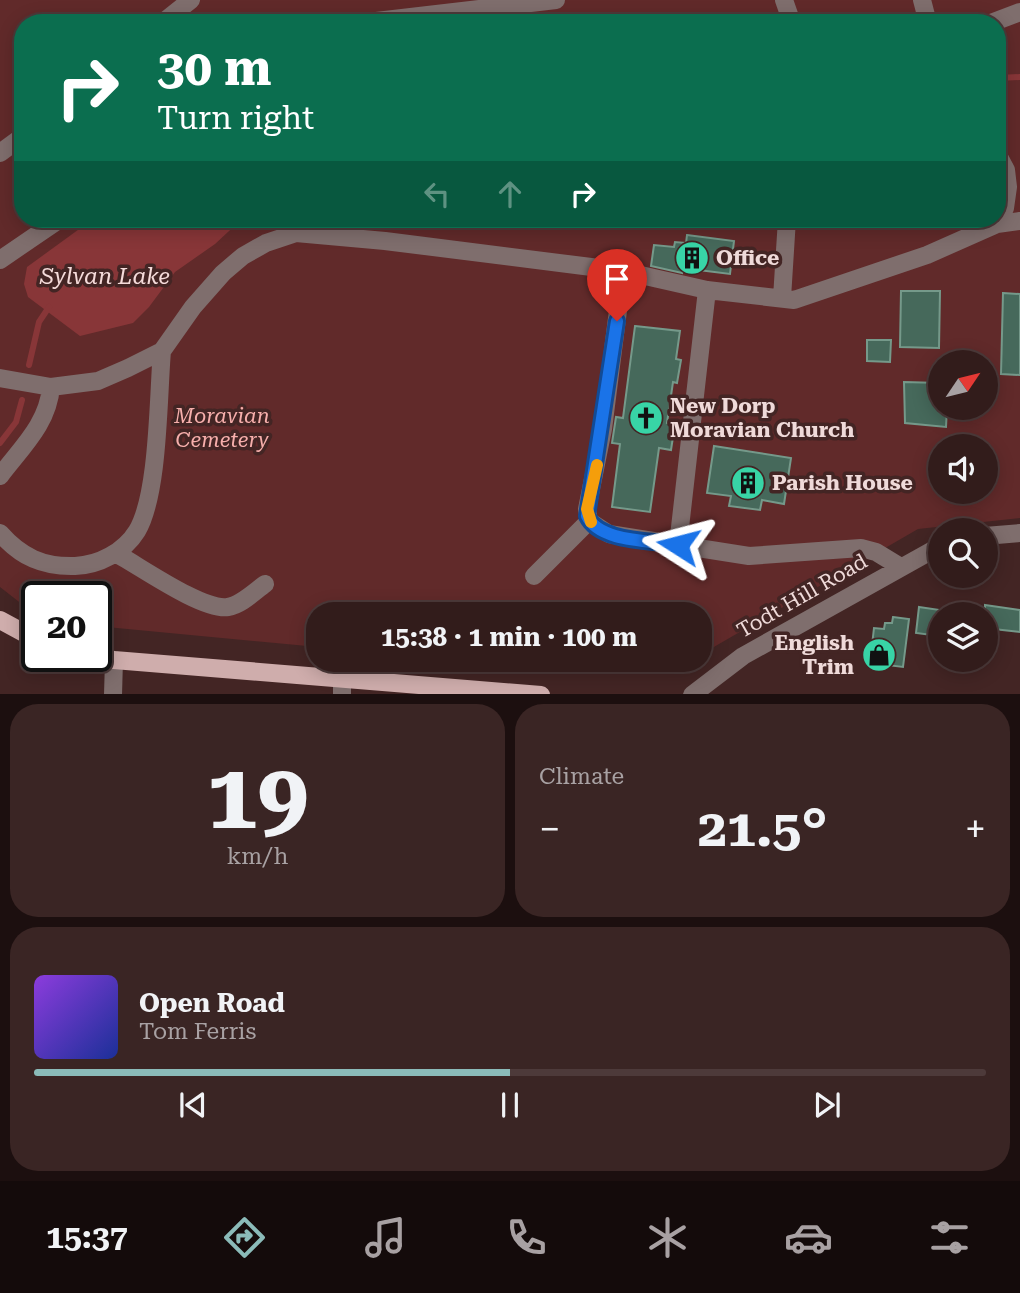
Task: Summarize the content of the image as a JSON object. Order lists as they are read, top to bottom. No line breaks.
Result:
{"streets":{"street":["Todt Hill Road"]},"water":["Sylvan Lake"],"parks":["Moravian Cemetery"],"places":{"building":["Office","Parish House"],"church":["New Dorp Moravian Church"],"shop":["English Trim"]},"north":"top right","page":{"turn":["30 m","Turn right"],"limit":"20","trip":"15:38 · 1 min · 100 m","tile":[["19","km/h"],"Climate"],"heat":["−","21.5°","+"],"song":["Open Road","Tom Ferris"],"tabs":"15:37"}}
